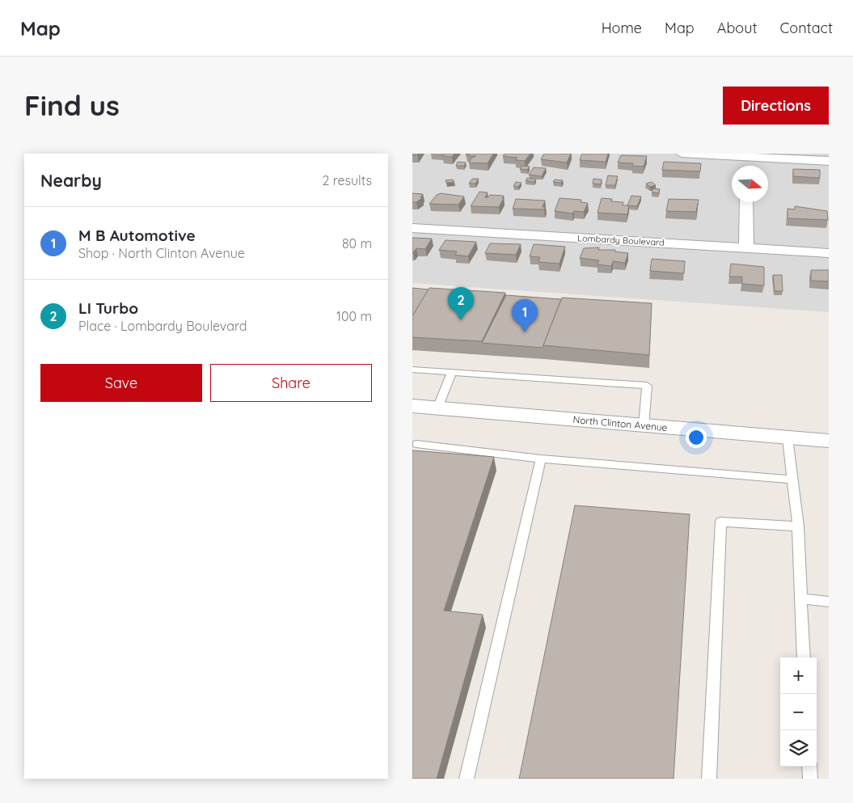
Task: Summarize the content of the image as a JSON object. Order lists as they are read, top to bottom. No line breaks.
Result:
{"streets":{"street":["Lombardy Boulevard","North Clinton Avenue"]},"north":"right","page":{"header":"Map","nav":["Home","Map","About","Contact"],"buttons":["Directions",["Save","Share"]],"title":"Find us","heading":["Nearby","2 results"],"list":[{"mark":"1","name":"M B Automotive","note":"Shop · North Clinton Avenue","value":"80 m"},{"mark":"2","name":"LI Turbo","note":"Place · Lombardy Boulevard","value":"100 m"}],"pins":["2","1"],"map_buttons":["+","−"]}}
